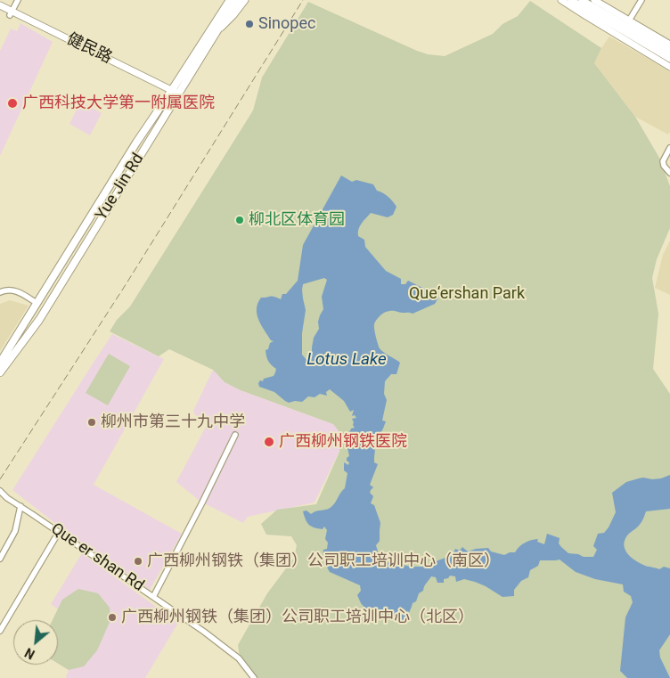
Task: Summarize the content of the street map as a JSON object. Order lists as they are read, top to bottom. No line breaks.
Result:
{"streets":{"highway":["Yue Jin Rd"],"main road":["健民路"],"street":["Que er shan Rd"]},"crossings":[["健民路","Yue Jin Rd"]],"water":["Lotus Lake"],"parks":["Que‘ershan Park"],"places":["Sinopec","广西科技大学第一附属医院","柳北区体育园","柳州市第三十九中学","广西柳州钢铁医院","广西柳州钢铁（集团）公司职工培训中心（南区）","广西柳州钢铁（集团）公司职工培训中心（北区）"],"north":"bottom left"}
